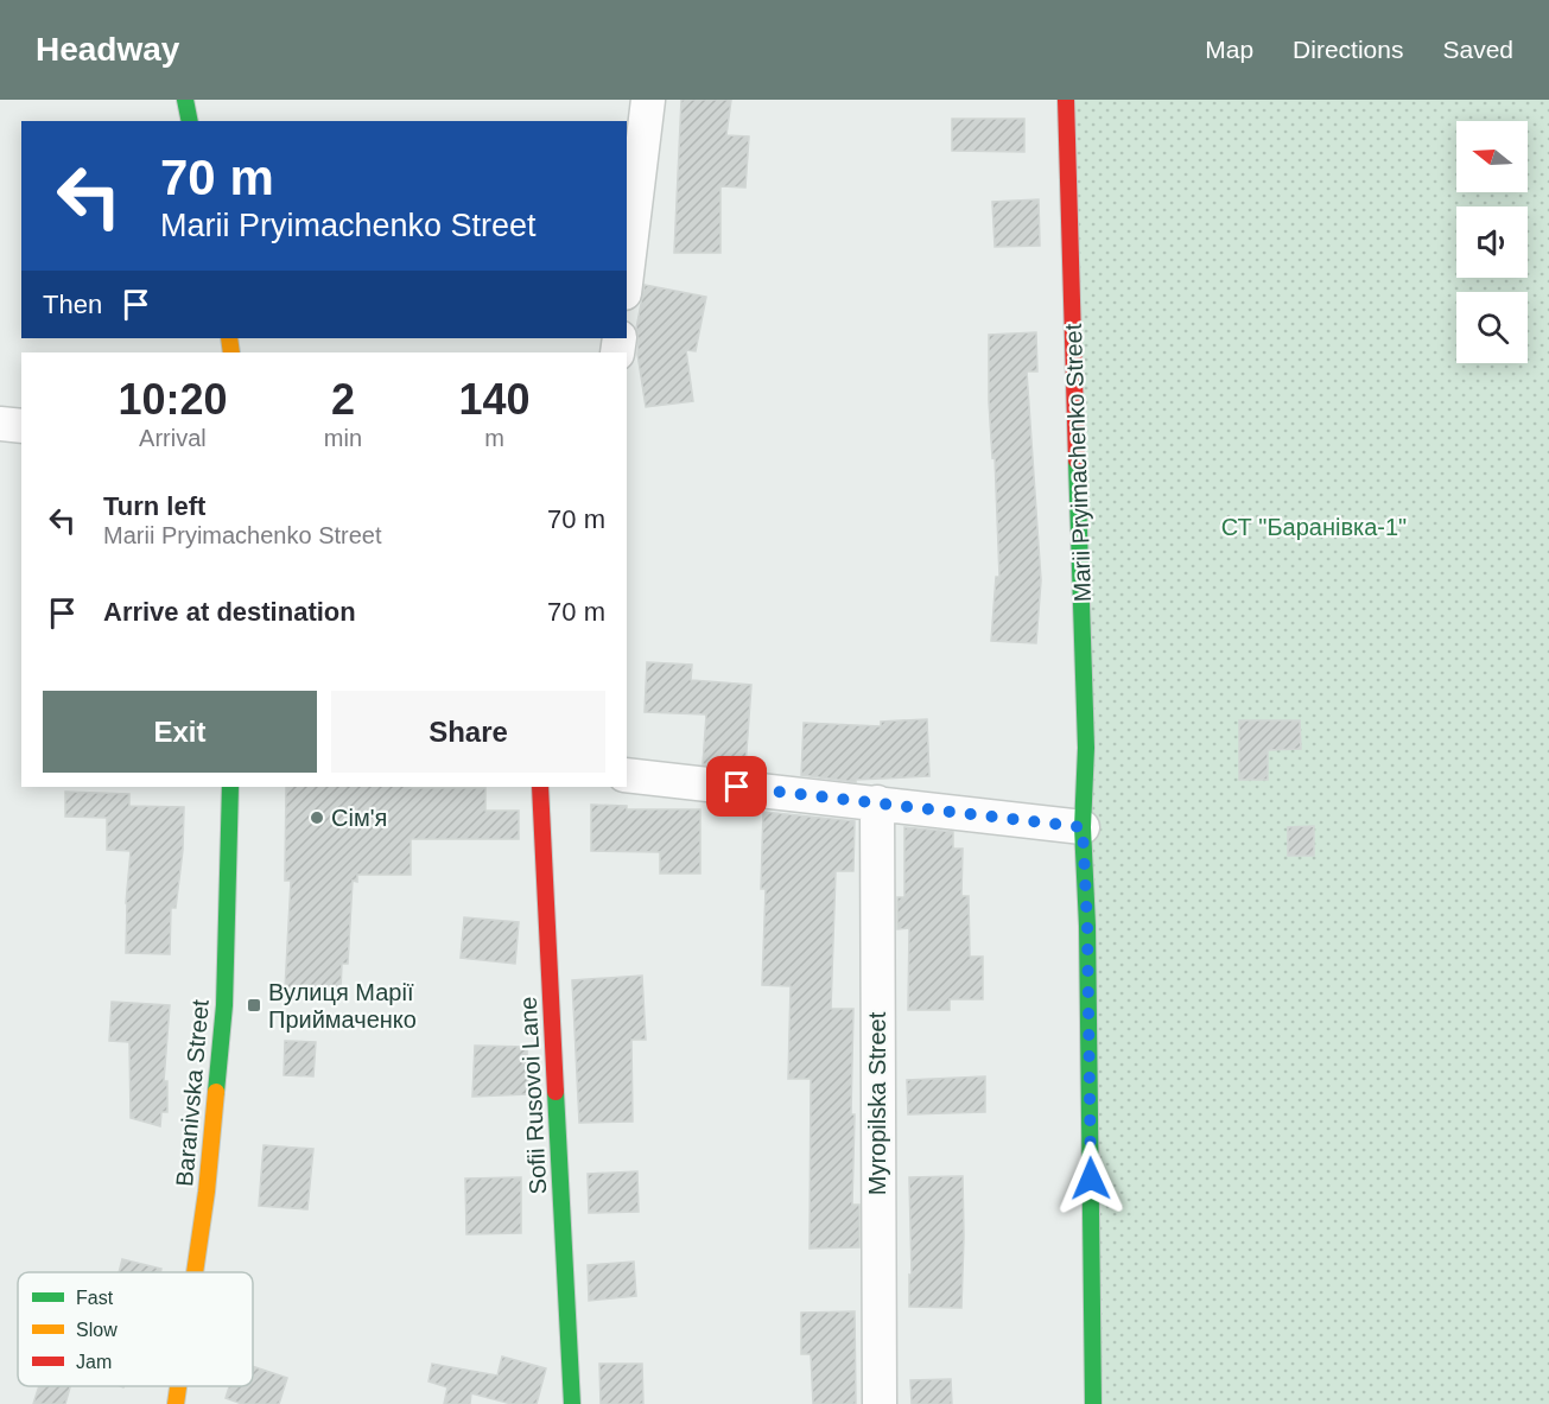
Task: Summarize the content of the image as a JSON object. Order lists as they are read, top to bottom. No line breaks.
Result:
{"streets":{"street":["Marii Pryimachenko Street","Baranivska Street","Sofii Rusovoi Lane","Myropilska Street"]},"parks":["СТ \"Баранівка-1\""],"places":{"other":["Сім'я"],"transit":["Вулиця Марії Приймаченко"]},"legend":["Fast","Slow","Jam"],"north":"left","page":{"header":"Headway","nav":["Map","Directions","Saved"],"turn":["70 m","Marii Pryimachenko Street"],"then":"Then","eta":["10:20","Arrival","2","min","140","m"],"list":[{"name":"Turn left","note":"Marii Pryimachenko Street","value":"70 m"},{"name":"Arrive at destination","value":"70 m"}],"buttons":["Exit","Share"]}}
